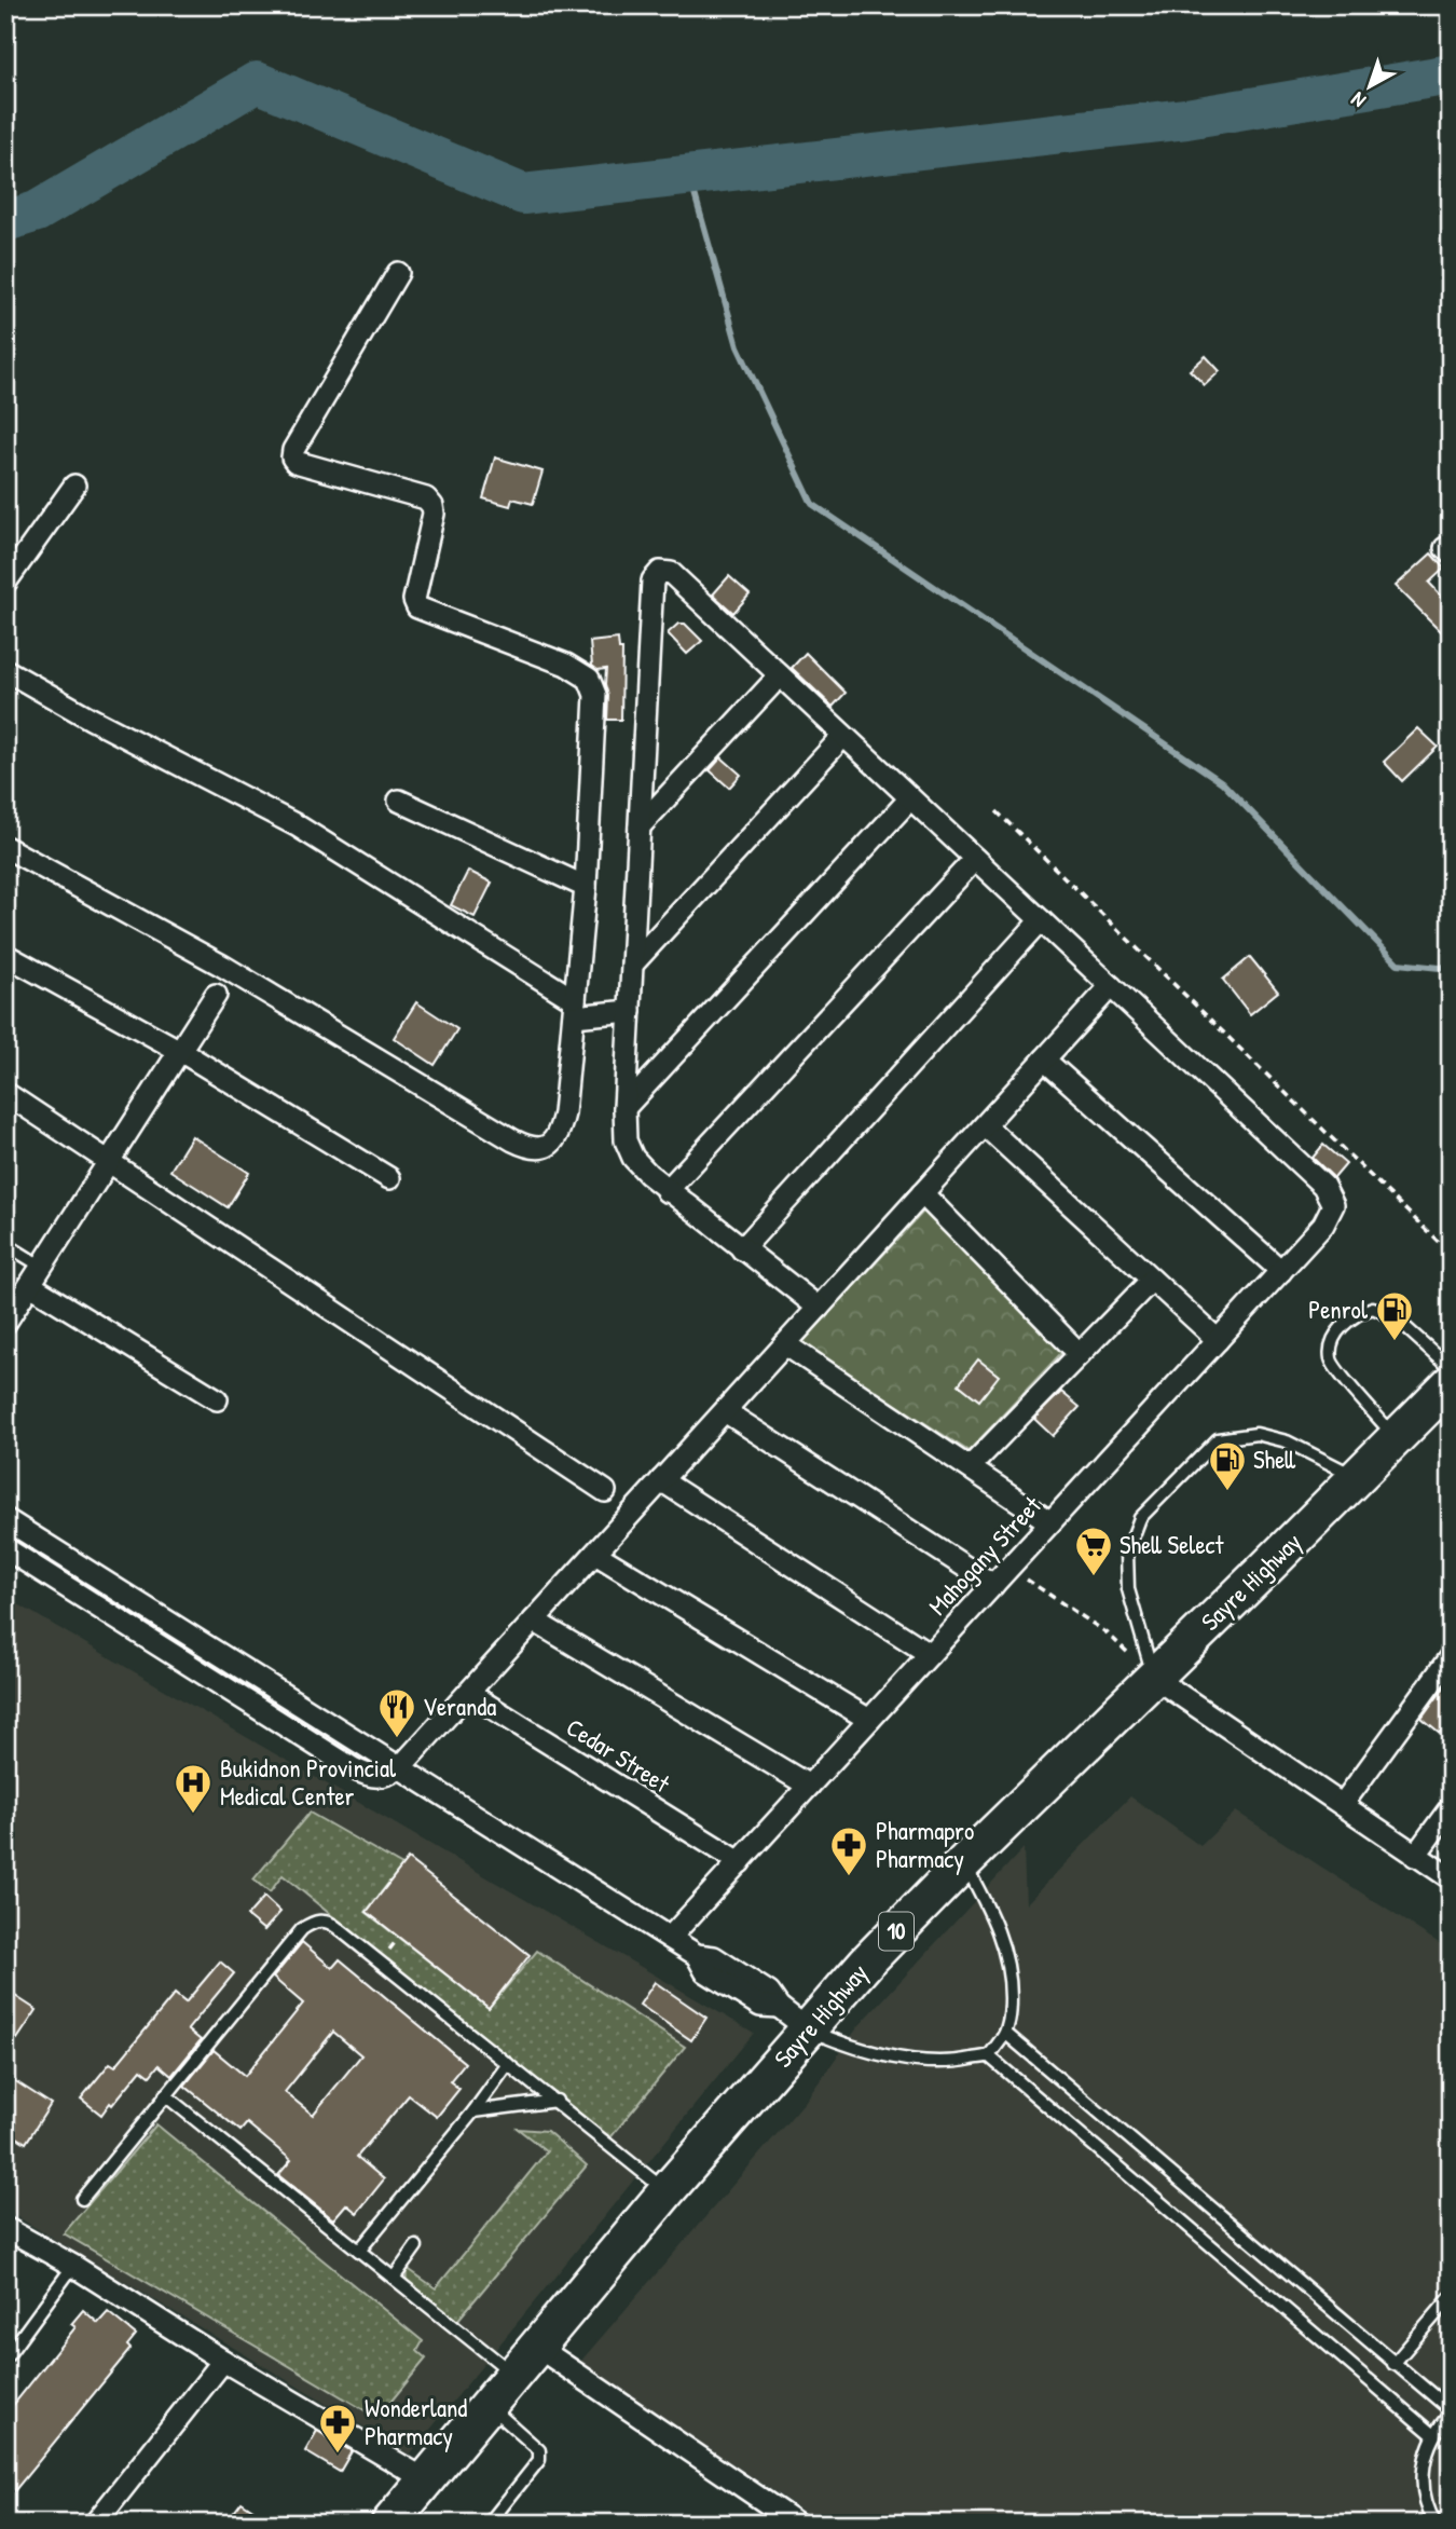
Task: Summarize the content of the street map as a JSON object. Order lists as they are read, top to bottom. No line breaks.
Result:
{"streets":{"highway":["Sayre Highway","10"],"street":["Mahogany Street","Cedar Street"]},"crossings":[["Mahogany Street","Cedar Street"]],"places":{"fuel station":["Penrol","Shell"],"supermarket":["Shell Select"],"restaurant":["Veranda"],"hospital":["Bukidnon Provincial Medical Center"],"pharmacy":["Pharmapro Pharmacy","Wonderland Pharmacy"]},"north":"bottom left"}
